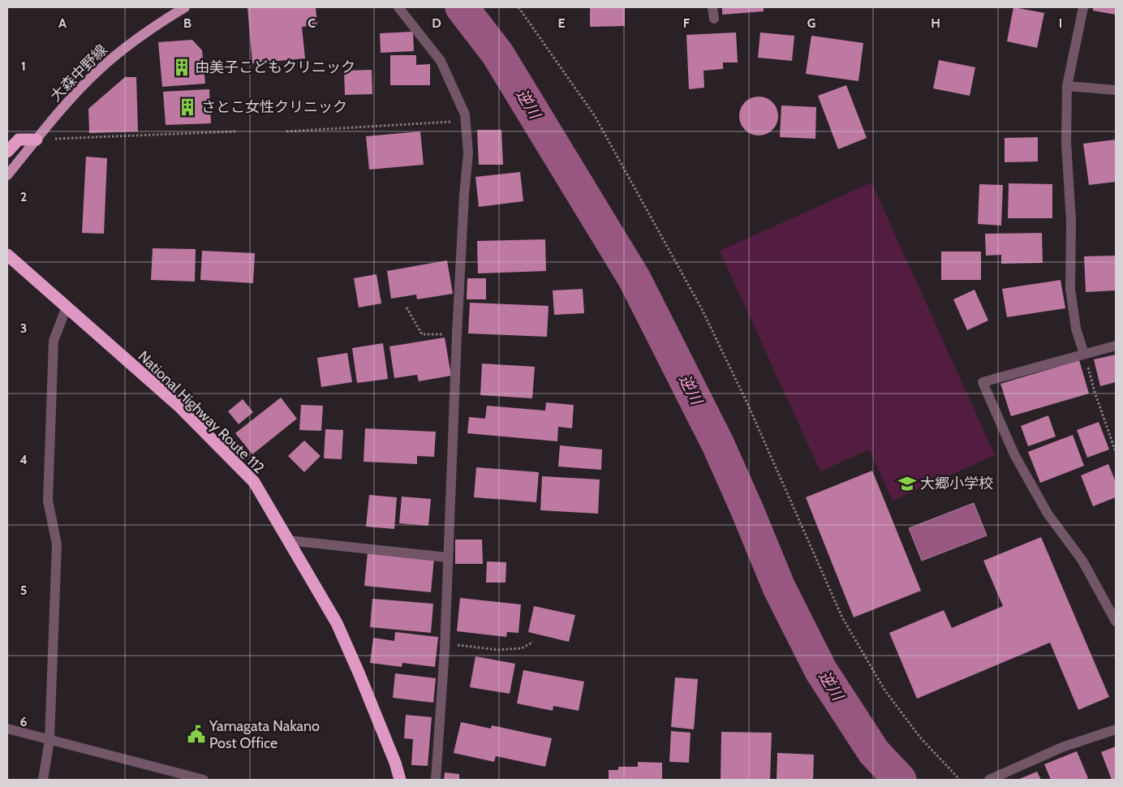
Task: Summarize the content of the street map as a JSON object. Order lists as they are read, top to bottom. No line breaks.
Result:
{"streets":{"highway":["National Highway Route 112"],"main road":["大森中野線"]},"water":["逆川"],"places":{"building":["由美子こどもクリニック","さとこ女性クリニック"],"school or university":["大郷小学校"],"public building":["Yamagata Nakano Post Office"]},"grid":{"columns":["A","B","C","D","E","F","G","H","I"],"rows":["1","2","3","4","5","6"]}}
